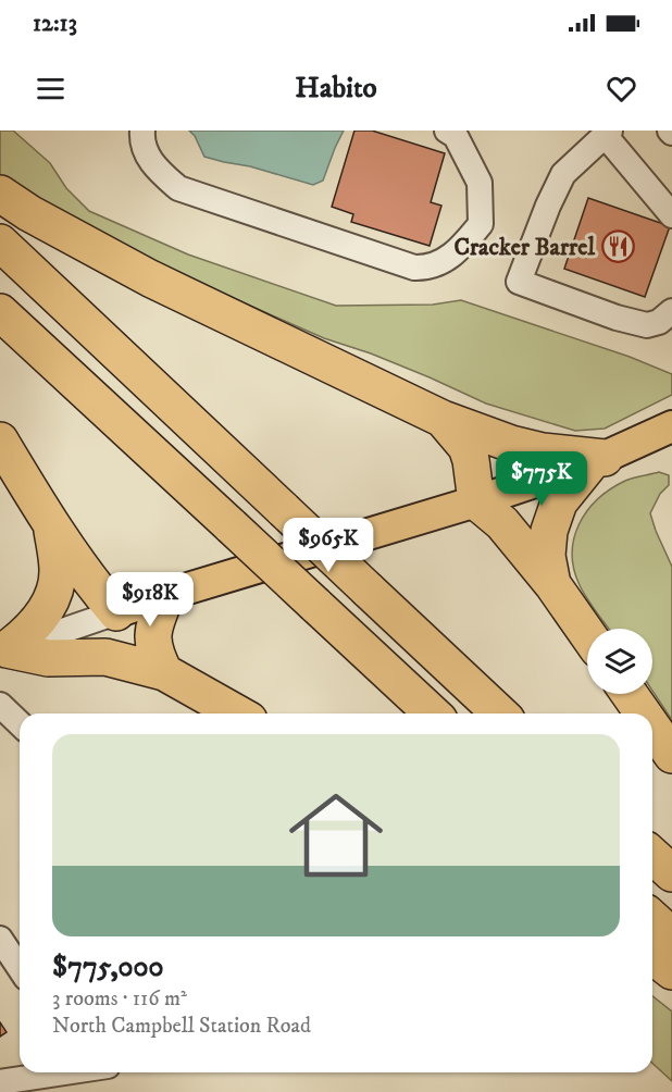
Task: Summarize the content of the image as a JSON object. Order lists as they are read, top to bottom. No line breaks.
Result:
{"places":{"restaurant":["Cracker Barrel"]},"page":{"status":"12:13","header":"Habito","price":["$775K","$965K","$918K"],"list":[{"name":"$775,000","note":"3 rooms · 116 m² · North Campbell Station Road"}]}}
